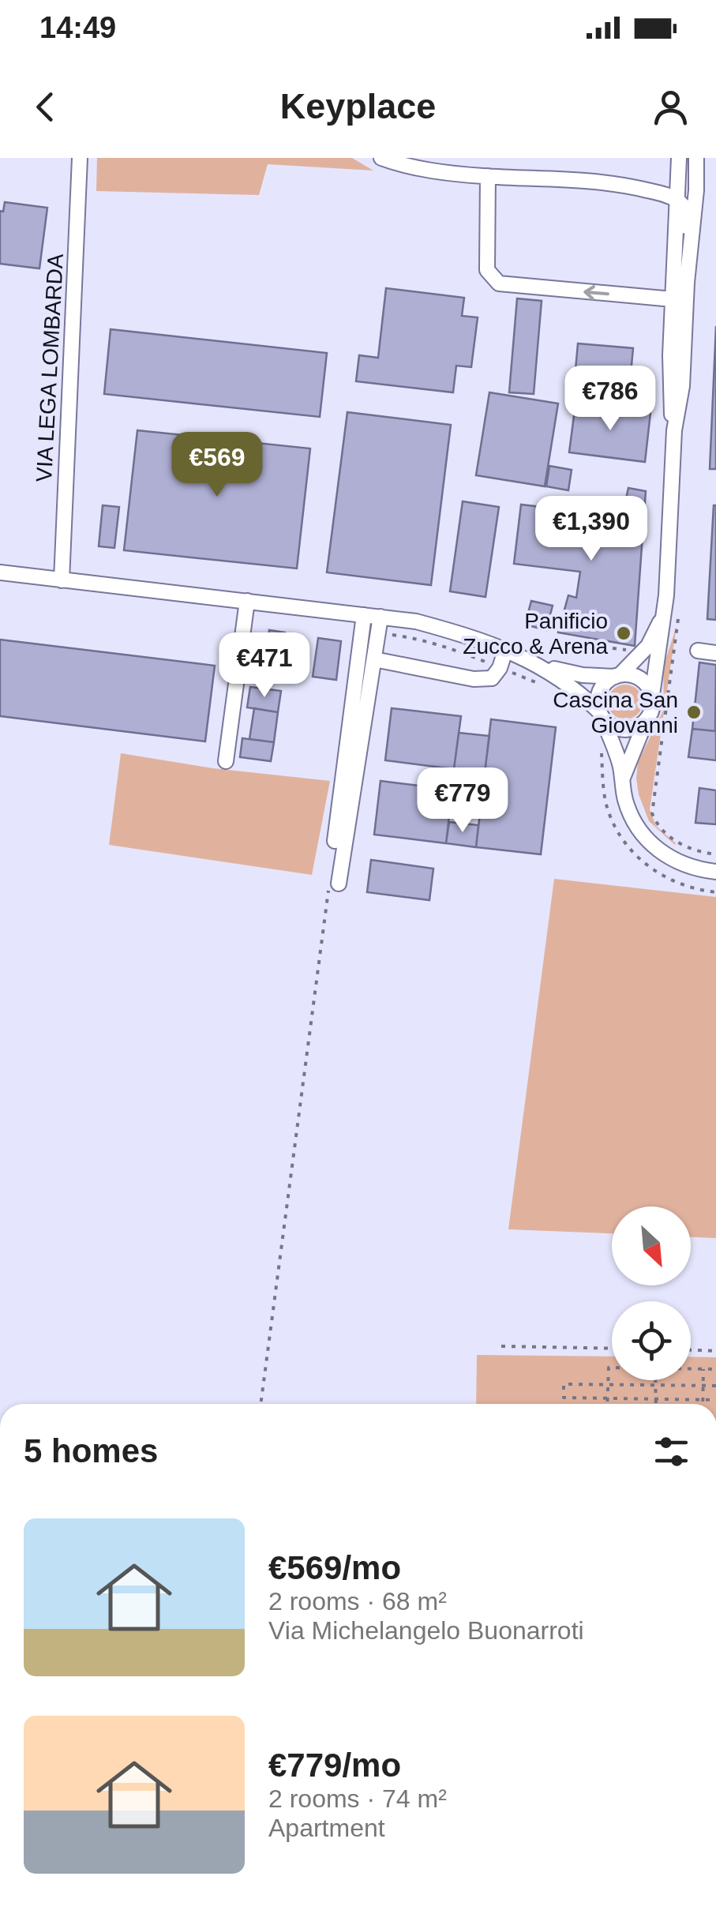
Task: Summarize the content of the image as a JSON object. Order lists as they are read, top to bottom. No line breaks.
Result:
{"streets":{"street":["VIA LEGA LOMBARDA"]},"places":["Panificio Zucco & Arena","Cascina San Giovanni"],"north":"bottom right","page":{"status":"14:49","header":"Keyplace","price":["€786","€569","€1,390","€471","€779"],"heading":"5 homes","list":[{"name":"€569/mo","note":"2 rooms · 68 m² · Via Michelangelo Buonarroti"},{"name":"€779/mo","note":"2 rooms · 74 m² · Apartment"}]}}
